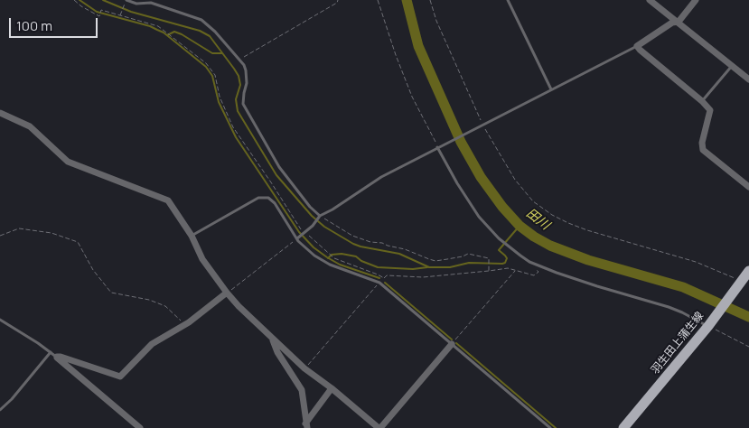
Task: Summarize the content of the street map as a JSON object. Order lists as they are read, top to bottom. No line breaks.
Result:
{"streets":{"main road":["羽生田上蒲生線"]},"water":["田川"],"scale_bar":"100 m"}
